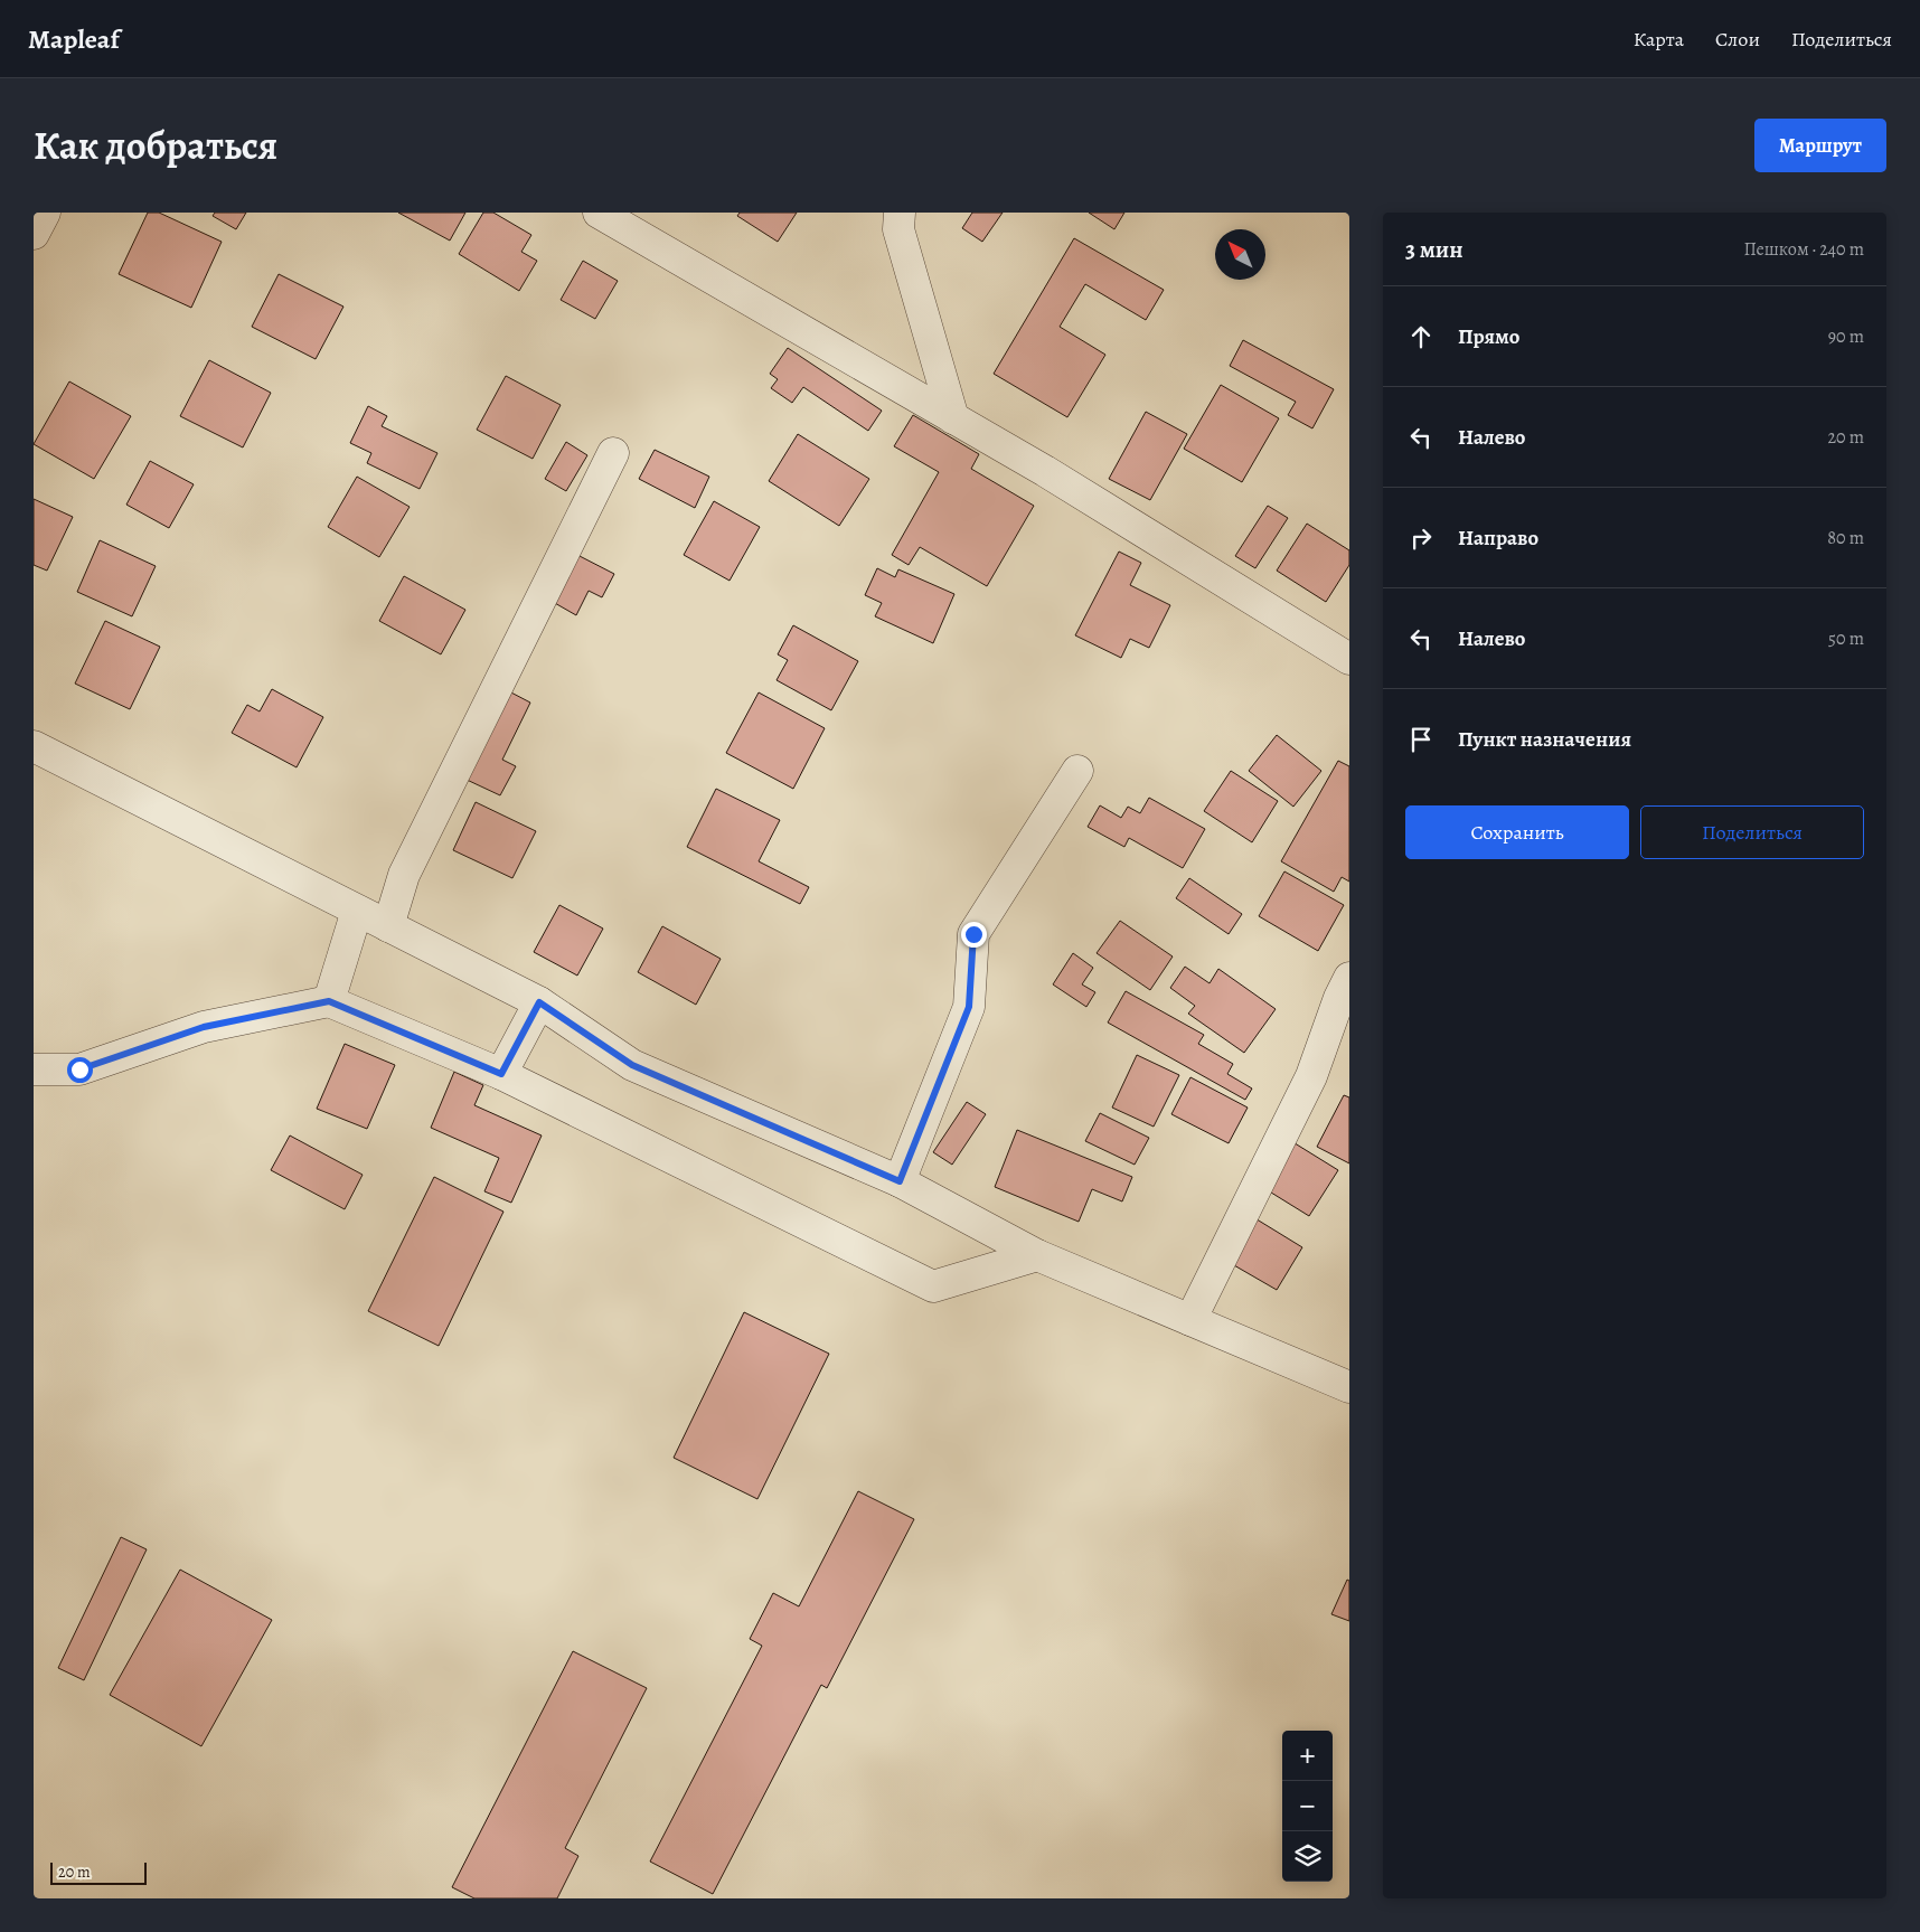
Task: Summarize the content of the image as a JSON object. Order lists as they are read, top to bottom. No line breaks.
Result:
{"scale_bar":"20 m","north":"top left","page":{"header":"Mapleaf","nav":["Карта","Слои","Поделиться"],"title":"Как добраться","buttons":["Маршрут",["Сохранить","Поделиться"]],"heading":["3 мин","Пешком · 240 m"],"list":[["Прямо","90 m"],["Налево","20 m"],["Направо","80 m"],["Налево","50 m"],"Пункт назначения"],"map_buttons":["+","−"],"scale":"20 m"}}
